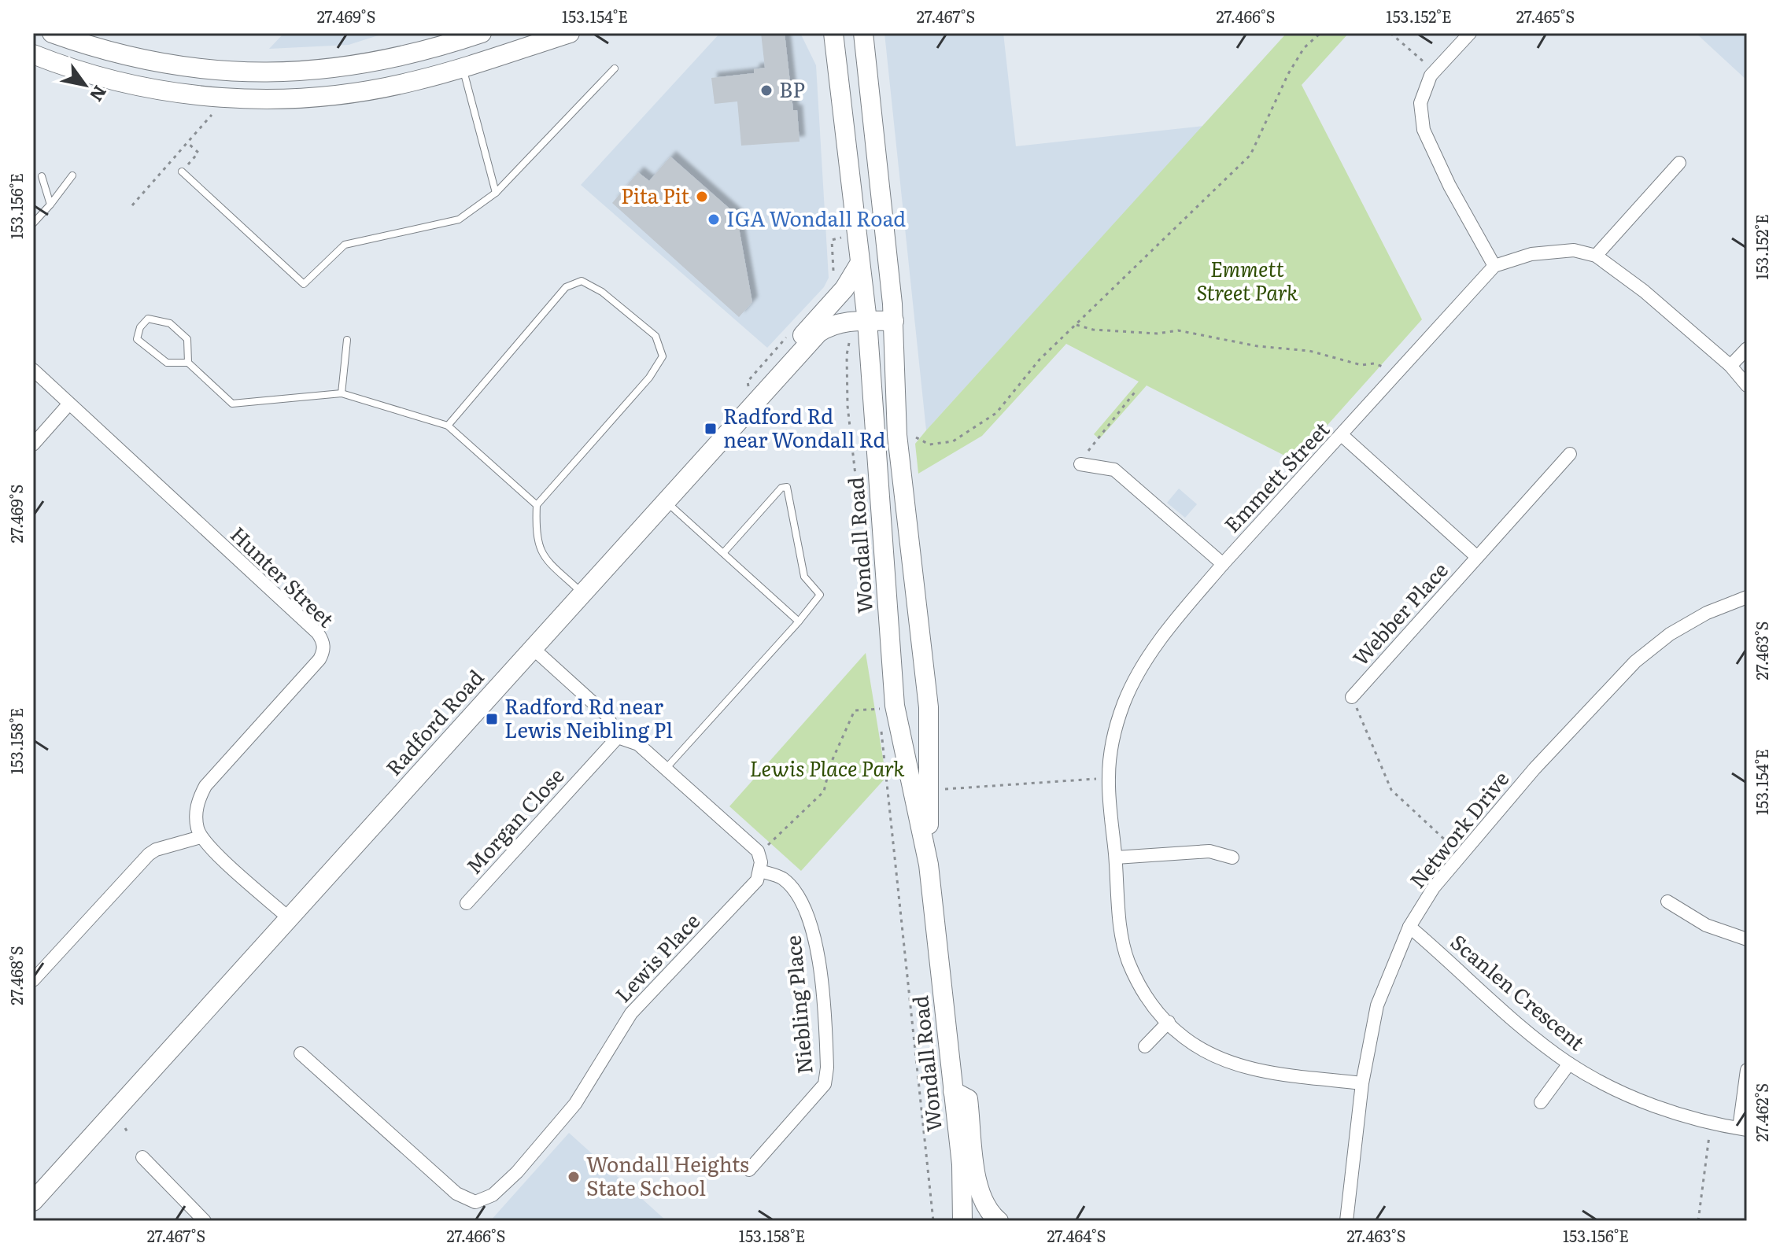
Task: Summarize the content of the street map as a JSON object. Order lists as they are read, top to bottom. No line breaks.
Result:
{"streets":{"main road":["Wondall Road","Radford Road"],"street":["Emmett Street","Hunter Street","Webber Place","Morgan Close","Network Drive","Lewis Place","Scanlen Crescent","Niebling Place"]},"crossings":[["Emmett Street","Webber Place"],["Emmett Street","Network Drive"],["Wondall Road","Radford Road"],["Network Drive","Scanlen Crescent"],["Lewis Place","Niebling Place"]],"parks":["Emmett Street Park","Lewis Place Park"],"places":{"other":["BP","Pita Pit","IGA Wondall Road","Wondall Heights State School"],"transit":["Radford Rd near Wondall Rd","Radford Rd near Lewis Neibling Pl"]},"north":"bottom right","coordinates":["27.469°S","153.154°E","27.467°S","27.466°S","153.152°E","27.465°S","153.156°E","27.463°S","153.158°E","27.468°S","27.462°S","27.464°S"]}
